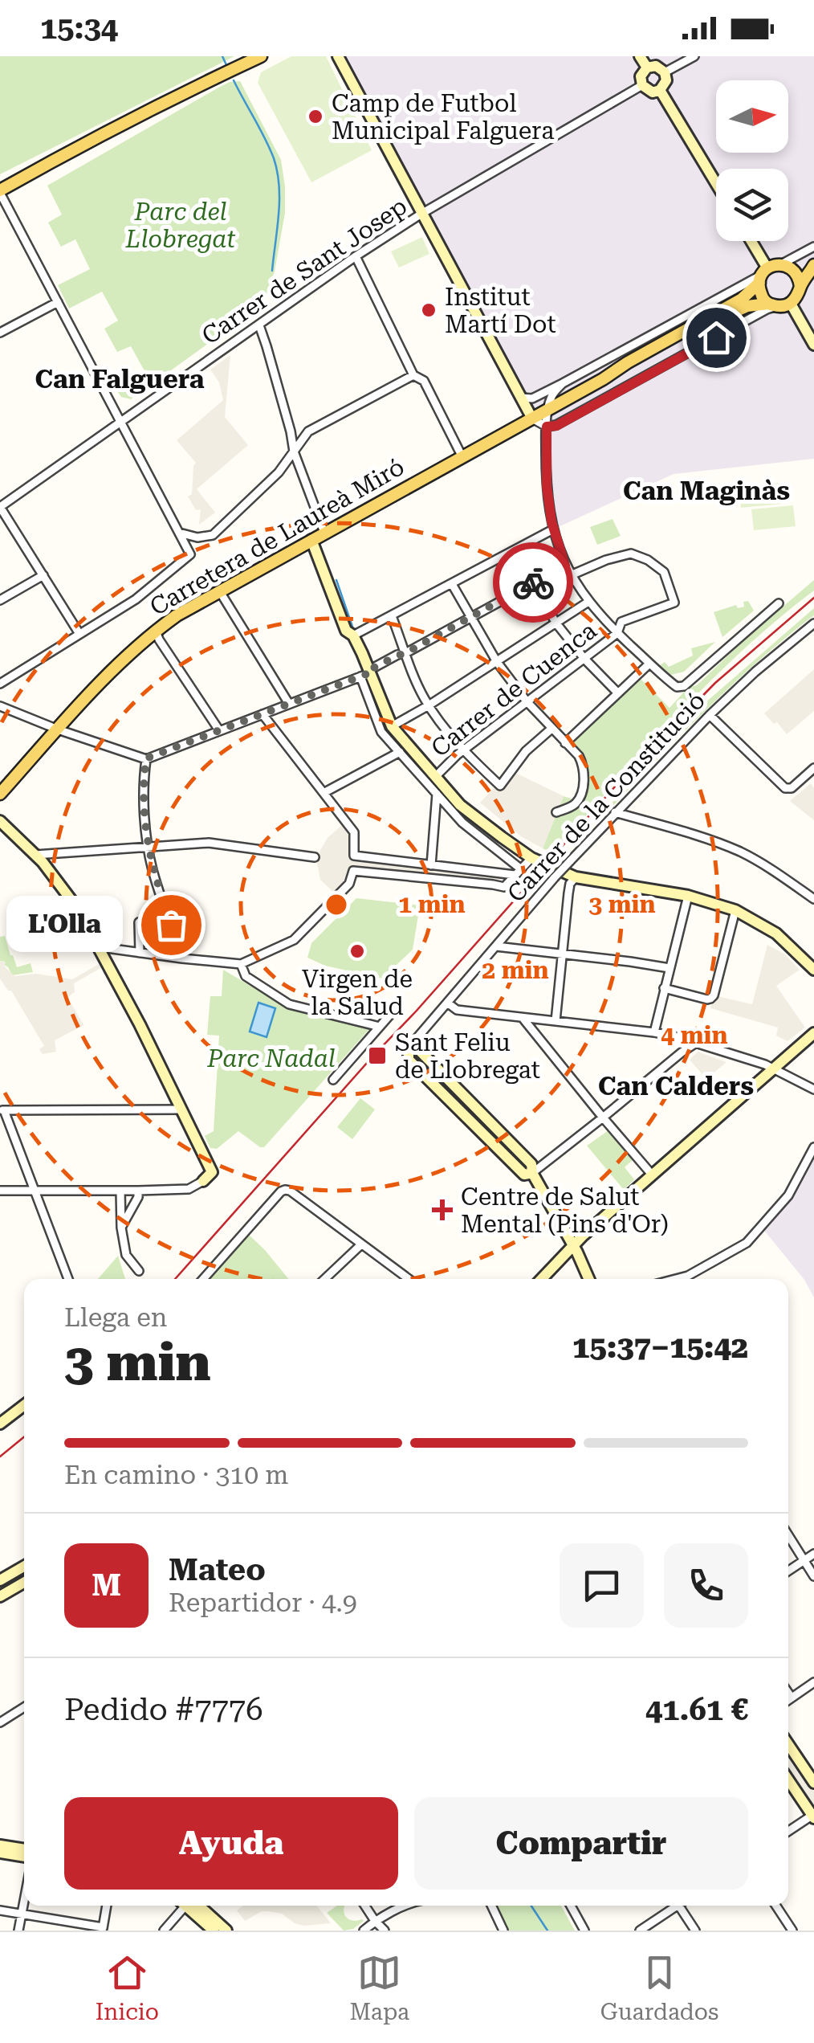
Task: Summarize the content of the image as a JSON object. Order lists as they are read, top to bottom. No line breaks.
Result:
{"streets":{"main road":["Carretera de Laureà Miró"],"street":["Carrer de Sant Josep","Carrer de Cuenca","Carrer de la Constitució"]},"districts":["Can Falguera","Can Maginàs","Can Calders"],"parks":["Parc del Llobregat","Parc Nadal"],"places":{"other":["Camp de Futbol Municipal Falguera","Institut Martí Dot","L'Olla","Virgen de la Salud"],"transit":["Sant Feliu de Llobregat"],"health":["Centre de Salut Mental (Pins d'Or)"]},"north":"right","page":{"status":"15:34","bubble":"L'Olla","heading":["3 min","Llega en","15:37–15:42"],"panel":["Mateo","Repartidor · 4.9","Pedido #7776","41.61 €"],"bar":"En camino · 310 m","round":"M","buttons":["Ayuda","Compartir"],"tabs":["Inicio","Mapa","Guardados"]},"rings":["1 min","3 min","2 min","4 min"]}
